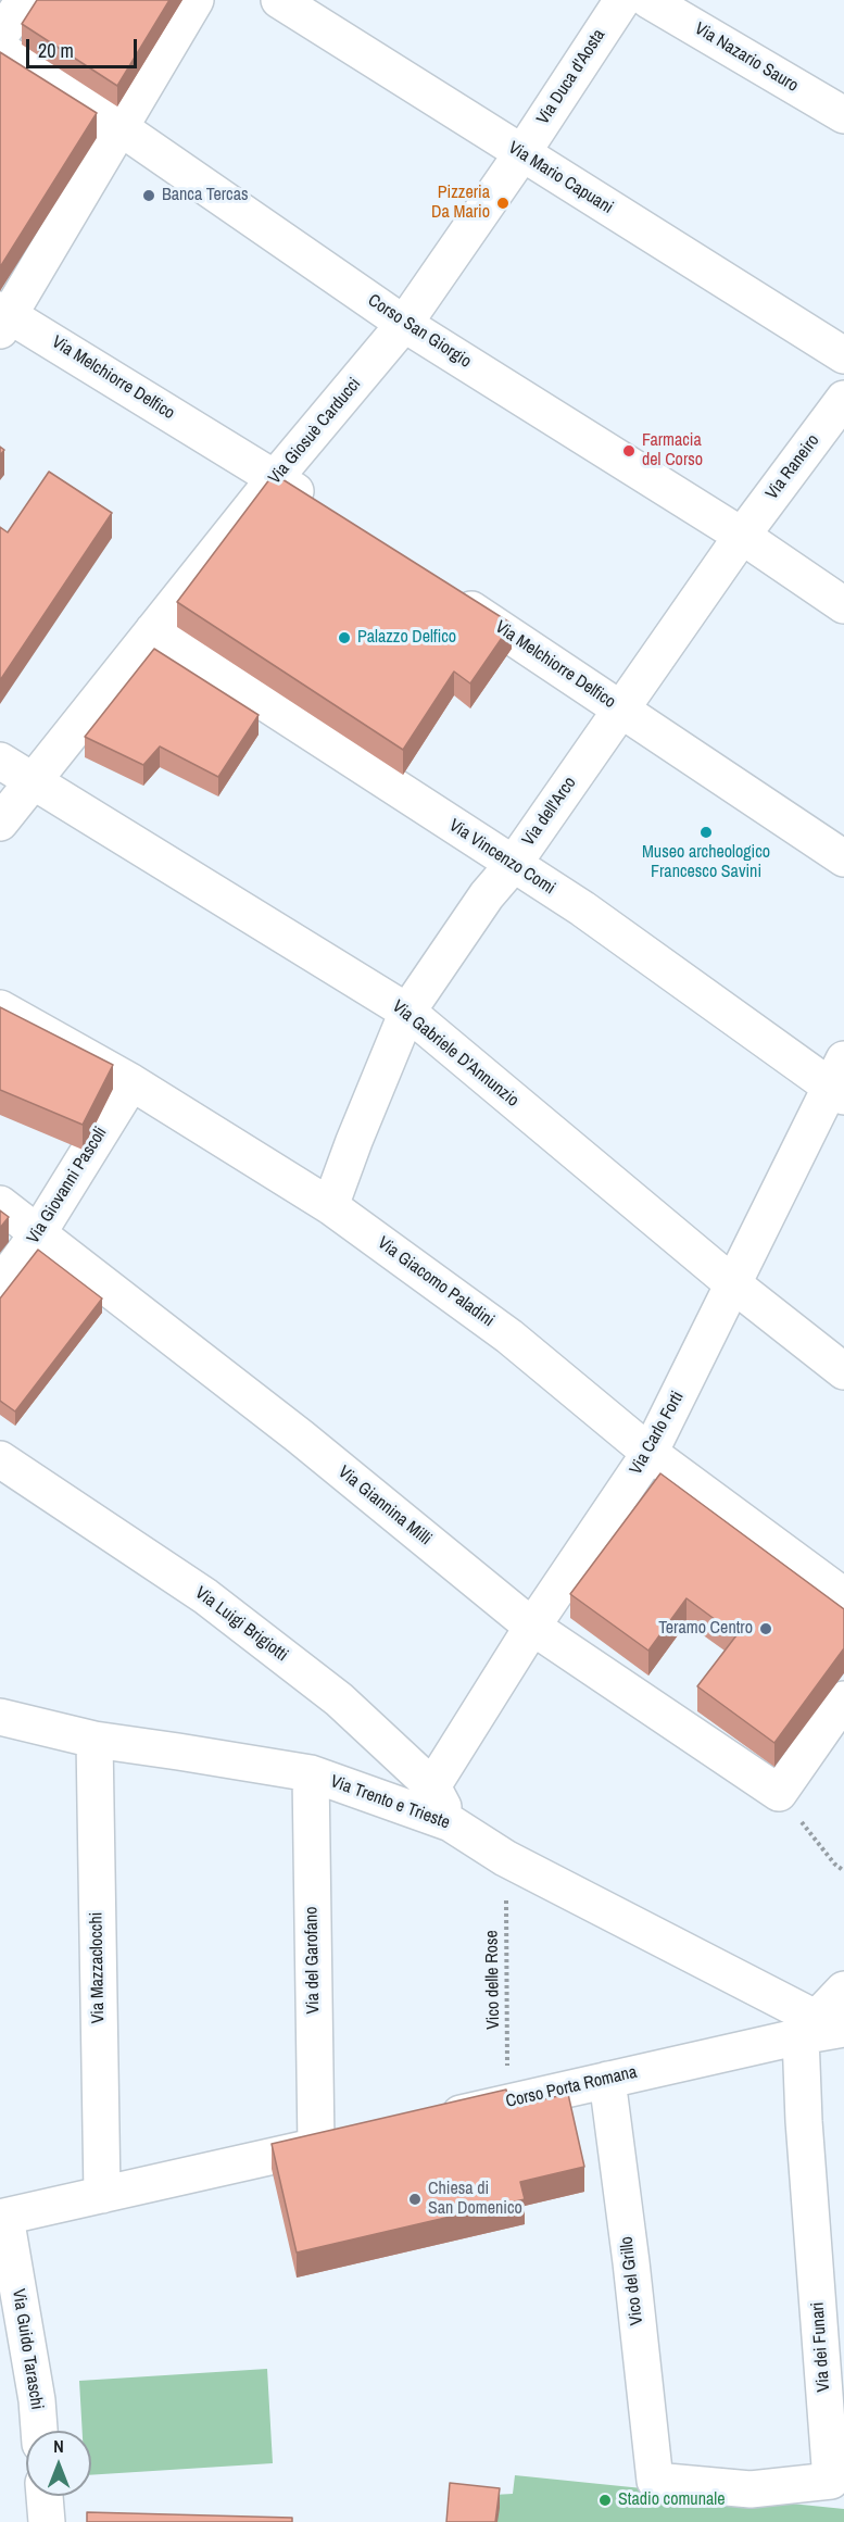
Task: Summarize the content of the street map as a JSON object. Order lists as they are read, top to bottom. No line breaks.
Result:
{"streets":{"street":["Via Nazario Sauro","Via Duca d'Aosta","Via Mario Capuani","Corso San Giorgio","Via Melchiorre Delfico","Via Giosuè Carducci","Via Raneiro","Via dell'Arco","Via Vincenzo Comi","Via Gabriele D'Annunzio","Via Giovanni Pascoli","Via Giacomo Paladini","Via Carlo Forti","Via Giannina Milli","Via Luigi Brigiotti","Via Trento e Trieste","Via del Garofano","Via Mazzaclocchi","Corso Porta Romana","Vico del Grillo","Via dei Funari","Via Guido Taraschi"],"path":["Vico delle Rose"]},"crossings":[["Via Duca d'Aosta","Via Mario Capuani"],["Via Duca d'Aosta","Via Giosuè Carducci"],["Via Mario Capuani","Via Giosuè Carducci"],["Corso San Giorgio","Via Giosuè Carducci"],["Corso San Giorgio","Via Raneiro"],["Corso San Giorgio","Via dell'Arco"],["Via Melchiorre Delfico","Via Giosuè Carducci"],["Via Melchiorre Delfico","Via dell'Arco"],["Via Giosuè Carducci","Via Vincenzo Comi"],["Via Giosuè Carducci","Via Gabriele D'Annunzio"],["Via Raneiro","Via dell'Arco"],["Via dell'Arco","Via Vincenzo Comi"],["Via dell'Arco","Via Gabriele D'Annunzio"],["Via dell'Arco","Via Giacomo Paladini"],["Via Vincenzo Comi","Via Carlo Forti"],["Via Gabriele D'Annunzio","Via Carlo Forti"],["Via Giovanni Pascoli","Via Giacomo Paladini"],["Via Giovanni Pascoli","Via Giannina Milli"],["Via Giacomo Paladini","Via Carlo Forti"],["Via Carlo Forti","Via Giannina Milli"],["Via Carlo Forti","Via Luigi Brigiotti"],["Via Luigi Brigiotti","Via Trento e Trieste"],["Via Trento e Trieste","Via del Garofano"],["Via Trento e Trieste","Via Mazzaclocchi"],["Via Trento e Trieste","Vico delle Rose"],["Via Trento e Trieste","Corso Porta Romana"],["Via Trento e Trieste","Via dei Funari"],["Vico delle Rose","Corso Porta Romana"],["Corso Porta Romana","Vico del Grillo"],["Corso Porta Romana","Via dei Funari"],["Vico del Grillo","Via dei Funari"]],"places":["Banca Tercas","Pizzeria Da Mario","Farmacia del Corso","Palazzo Delfico","Museo archeologico Francesco Savini","Teramo Centro","Chiesa di San Domenico","Stadio comunale"],"scale_bar":"20 m","north":"top"}
